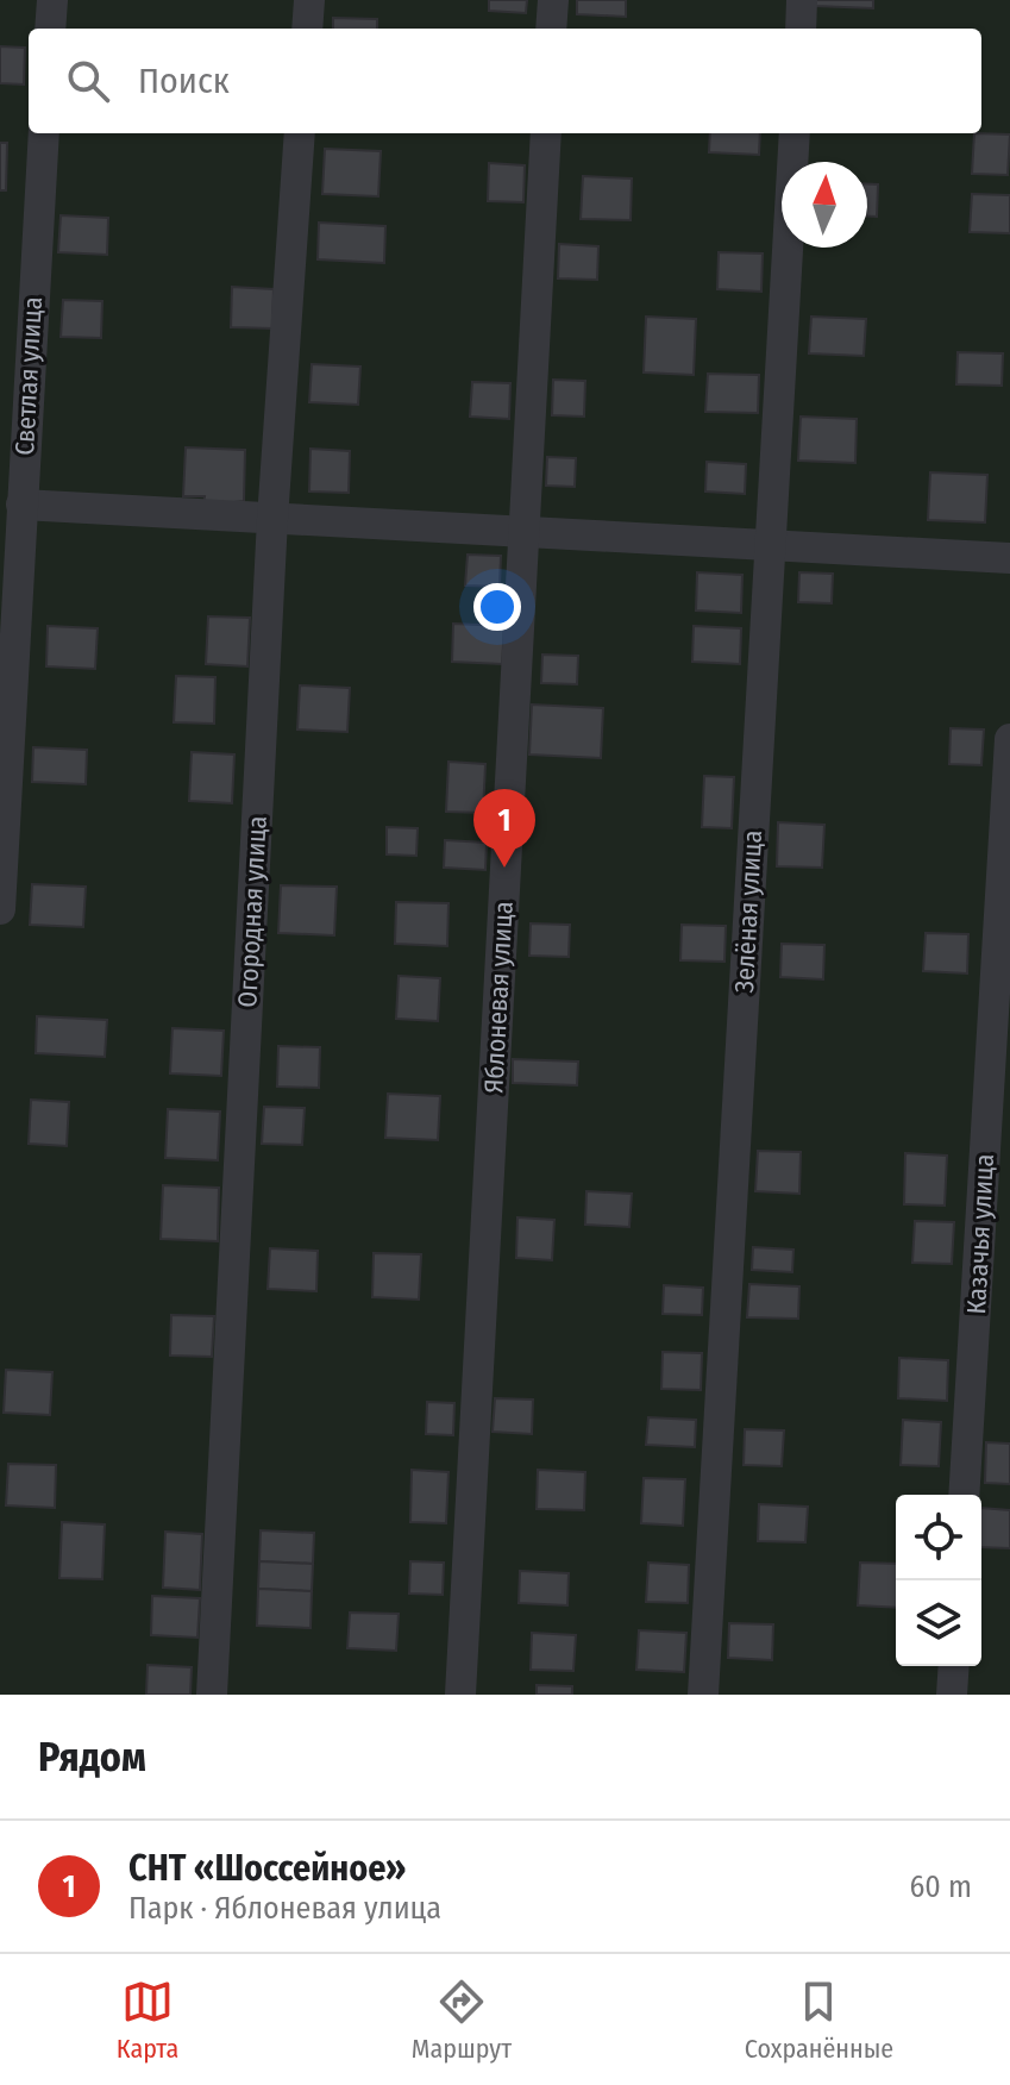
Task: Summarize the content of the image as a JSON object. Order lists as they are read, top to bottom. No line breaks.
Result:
{"streets":{"street":["Светлая улица","Огородная улица","Зелёная улица","Яблоневая улица","Казачья улица"]},"north":"top","page":{"search":"Поиск","pins":"1","heading":"Рядом","list":[{"mark":"1","name":"СНТ «Шоссейное»","note":"Парк · Яблоневая улица","value":"60 m"}],"nav":["Карта","Маршрут","Сохранённые"]}}
